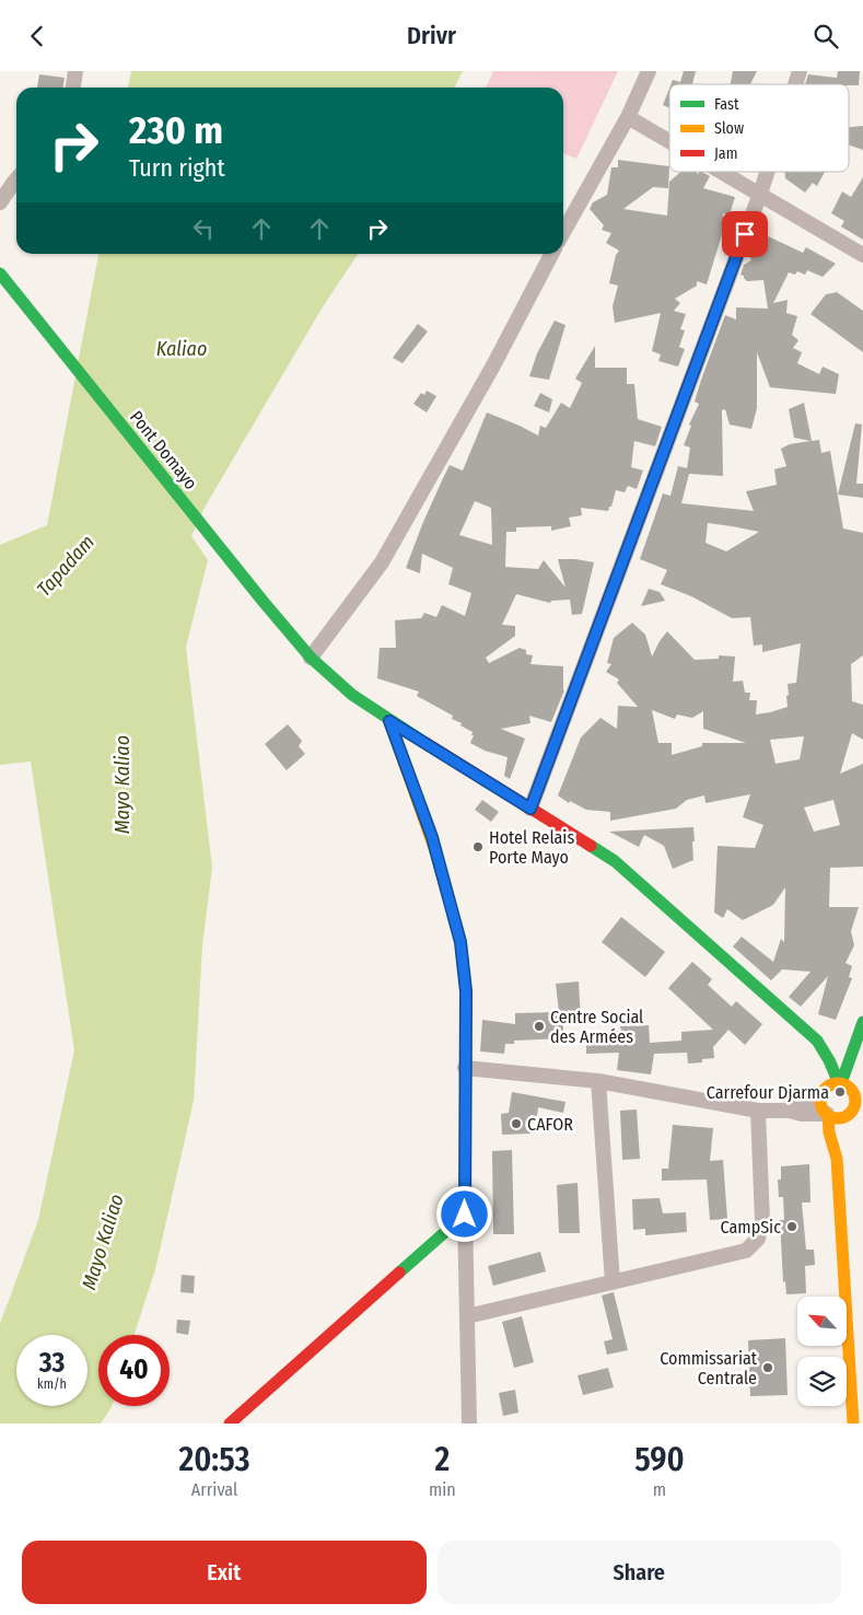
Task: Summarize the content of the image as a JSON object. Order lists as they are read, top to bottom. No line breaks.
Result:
{"streets":{"main road":["Pont Domayo"]},"water":["Kaliao","Tapadam","Mayo Kaliao"],"places":["Hotel Relais Porte Mayo","Centre Social des Armées","Carrefour Djarma","CAFOR","CampSic","Commissariat Centrale"],"legend":["Fast","Slow","Jam"],"north":"top left","page":{"header":"Drivr","turn":["230 m","Turn right"],"speed":"33 km/h","limit":"40","eta":["20:53","Arrival","2","min","590","m"],"buttons":["Exit","Share"]}}
